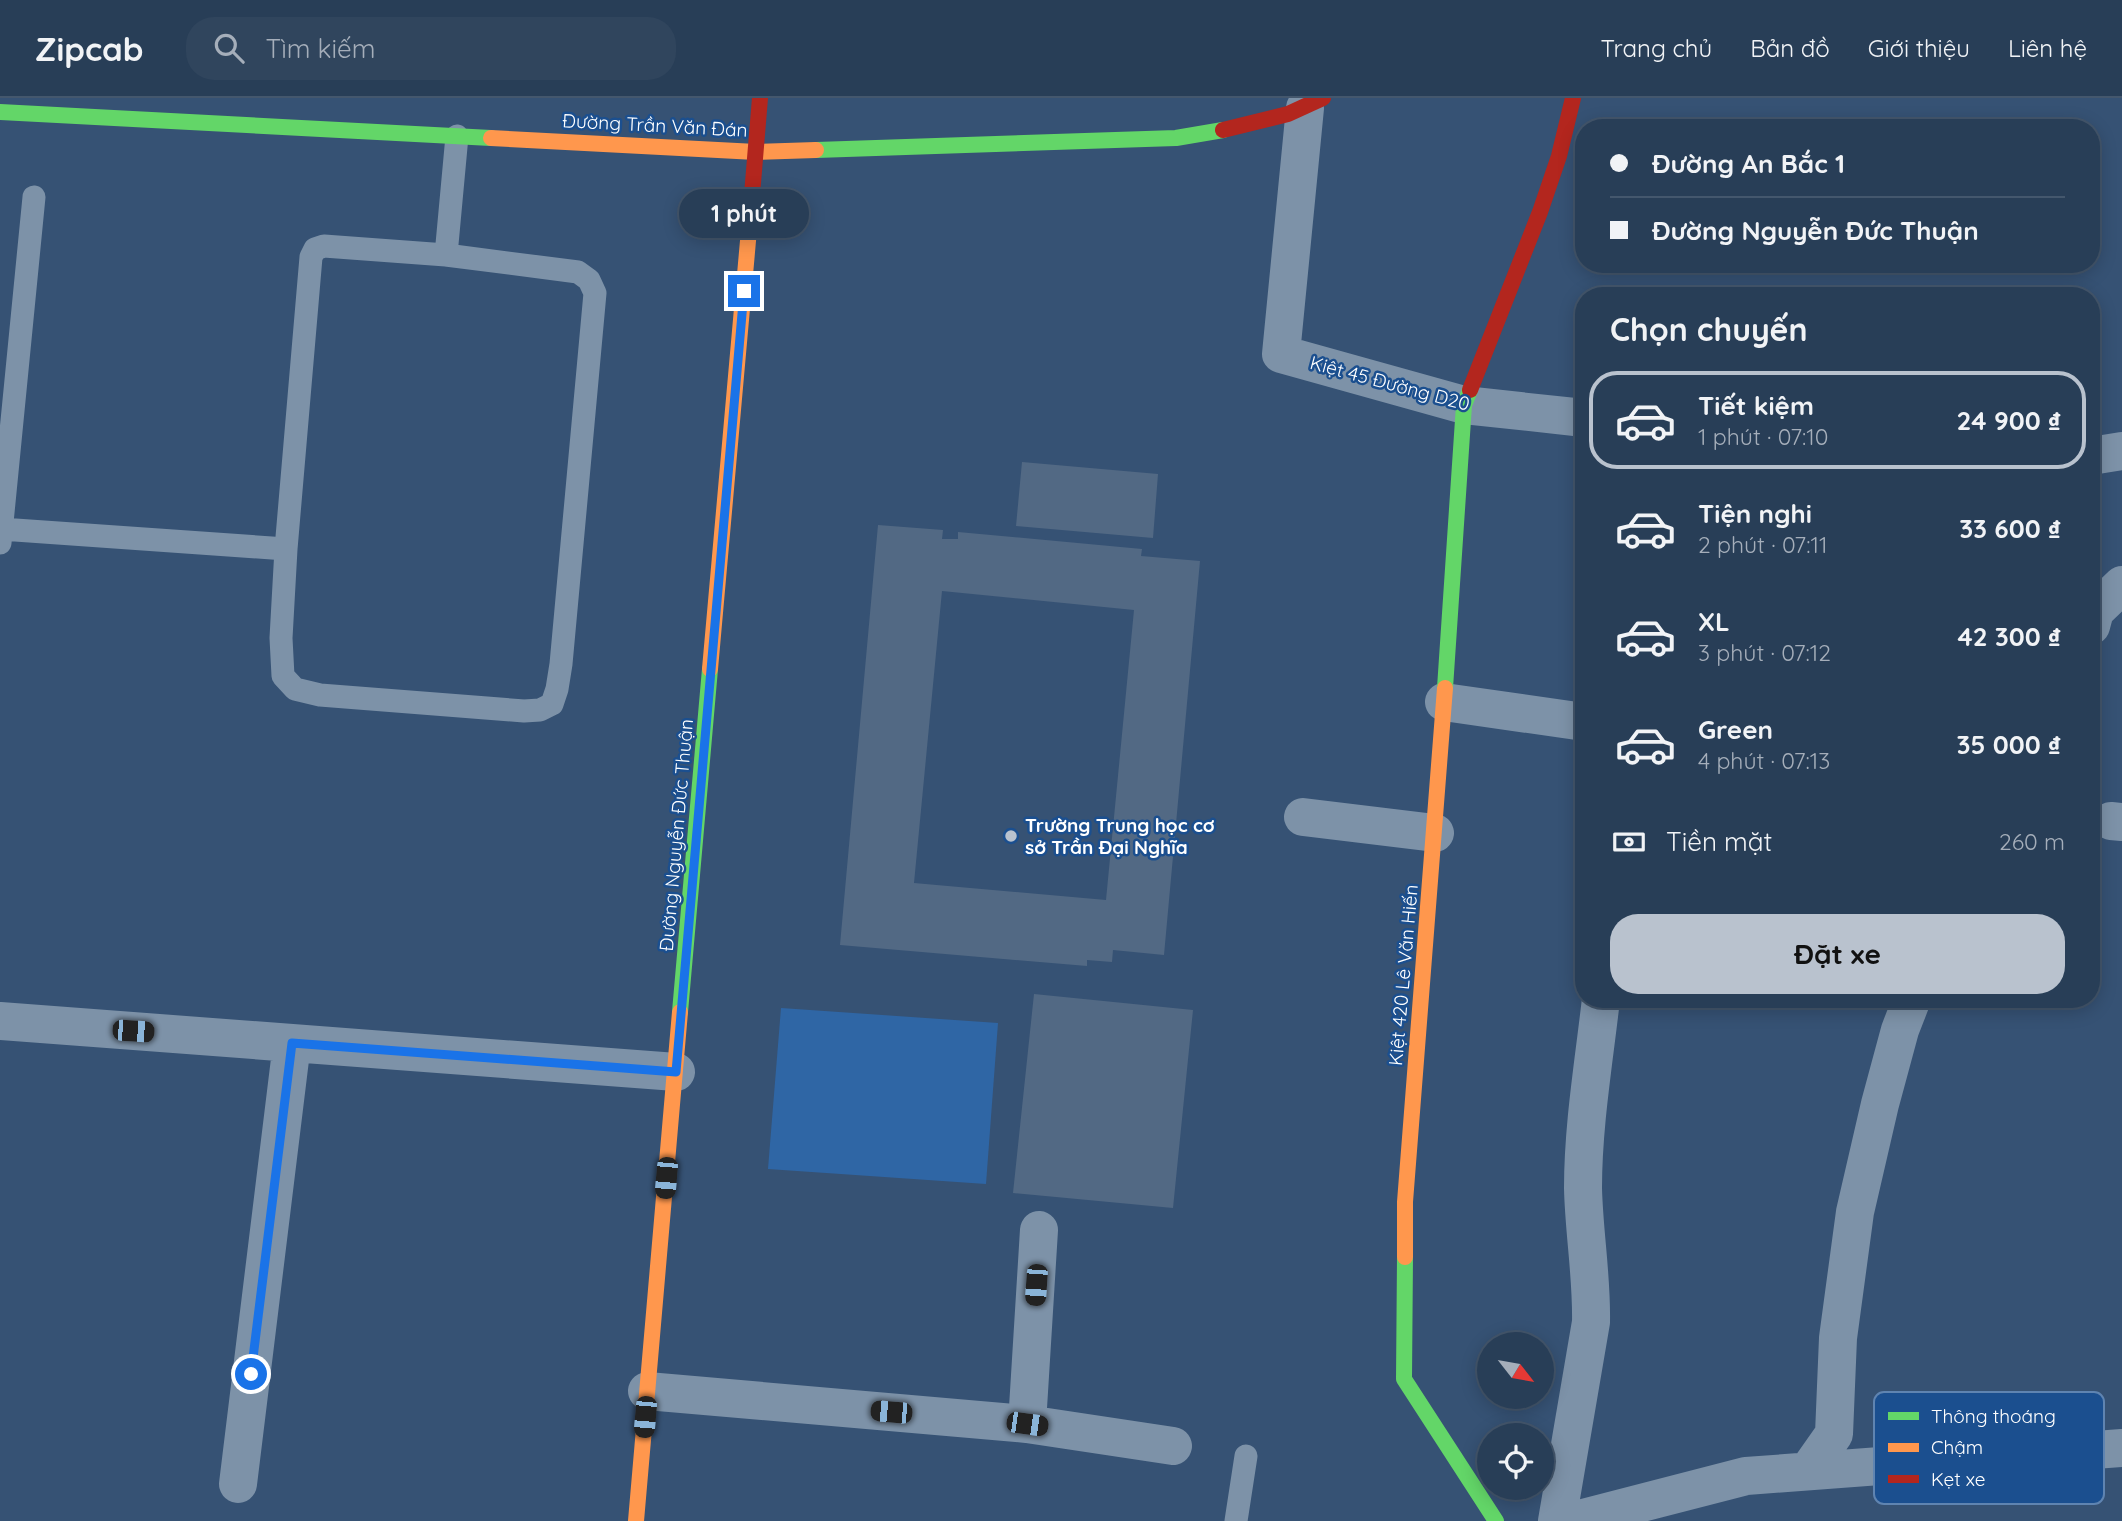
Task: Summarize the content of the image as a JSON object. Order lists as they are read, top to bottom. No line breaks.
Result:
{"streets":{"street":["Đường Trần Văn Đán","Kiệt 45 Đường D20","Đường Nguyễn Đức Thuận","Kiệt 420 Lê Văn Hiến"]},"crossings":[["Đường Trần Văn Đán","Kiệt 45 Đường D20"],["Đường Trần Văn Đán","Đường Nguyễn Đức Thuận"],["Kiệt 45 Đường D20","Kiệt 420 Lê Văn Hiến"]],"places":["Trường Trung học cơ sở Trần Đại Nghĩa"],"legend":["Thông thoáng","Chậm","Kẹt xe"],"north":"bottom right","page":{"header":"Zipcab","search":"Tìm kiếm","nav":["Trang chủ","Bản đồ","Giới thiệu","Liên hệ"],"banner":["Đường An Bắc 1","Đường Nguyễn Đức Thuận"],"bubble":"1 phút","heading":"Chọn chuyến","list":[{"name":"Tiết kiệm","note":"1 phút · 07:10","value":"24 900 ₫"},{"name":"Tiện nghi","note":"2 phút · 07:11","value":"33 600 ₫"},{"name":"XL","note":"3 phút · 07:12","value":"42 300 ₫"},{"name":"Green","note":"4 phút · 07:13","value":"35 000 ₫"}],"pay":["Tiền mặt","260 m"],"buttons":"Đặt xe"}}
